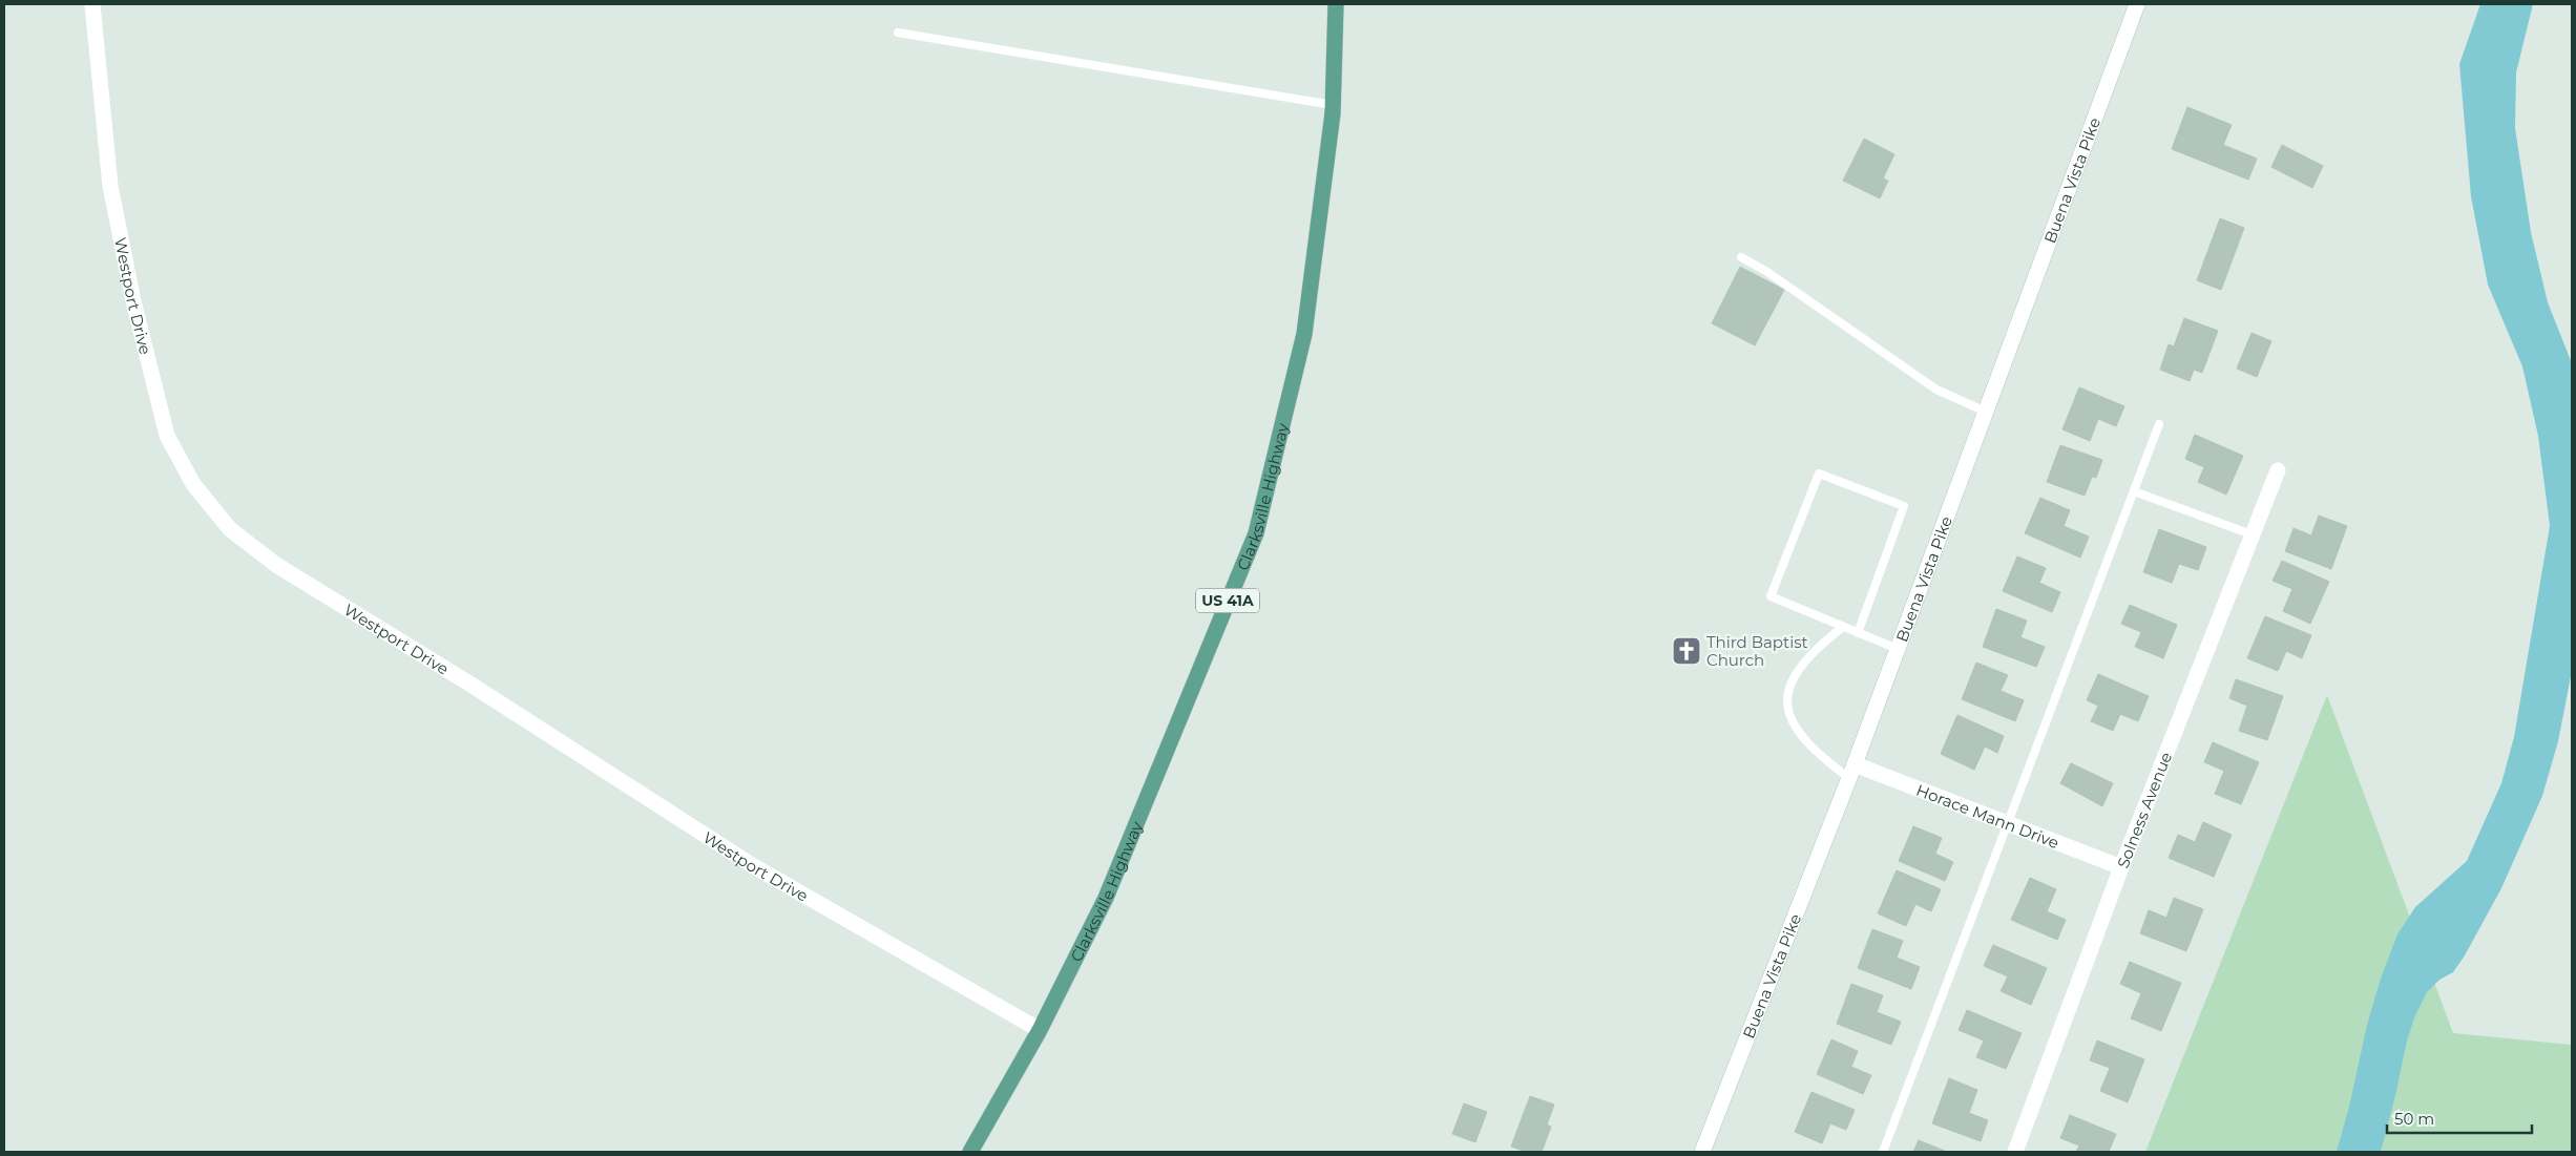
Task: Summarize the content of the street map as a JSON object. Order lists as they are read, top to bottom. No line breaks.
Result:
{"streets":{"main road":["Clarksville Highway","US 41A"],"street":["Buena Vista Pike","Westport Drive","Solness Avenue","Horace Mann Drive"]},"crossings":[["Buena Vista Pike","Horace Mann Drive"],["Westport Drive","Clarksville Highway"],["Solness Avenue","Horace Mann Drive"]],"places":{"church":["Third Baptist Church"]},"scale_bar":"50 m"}
